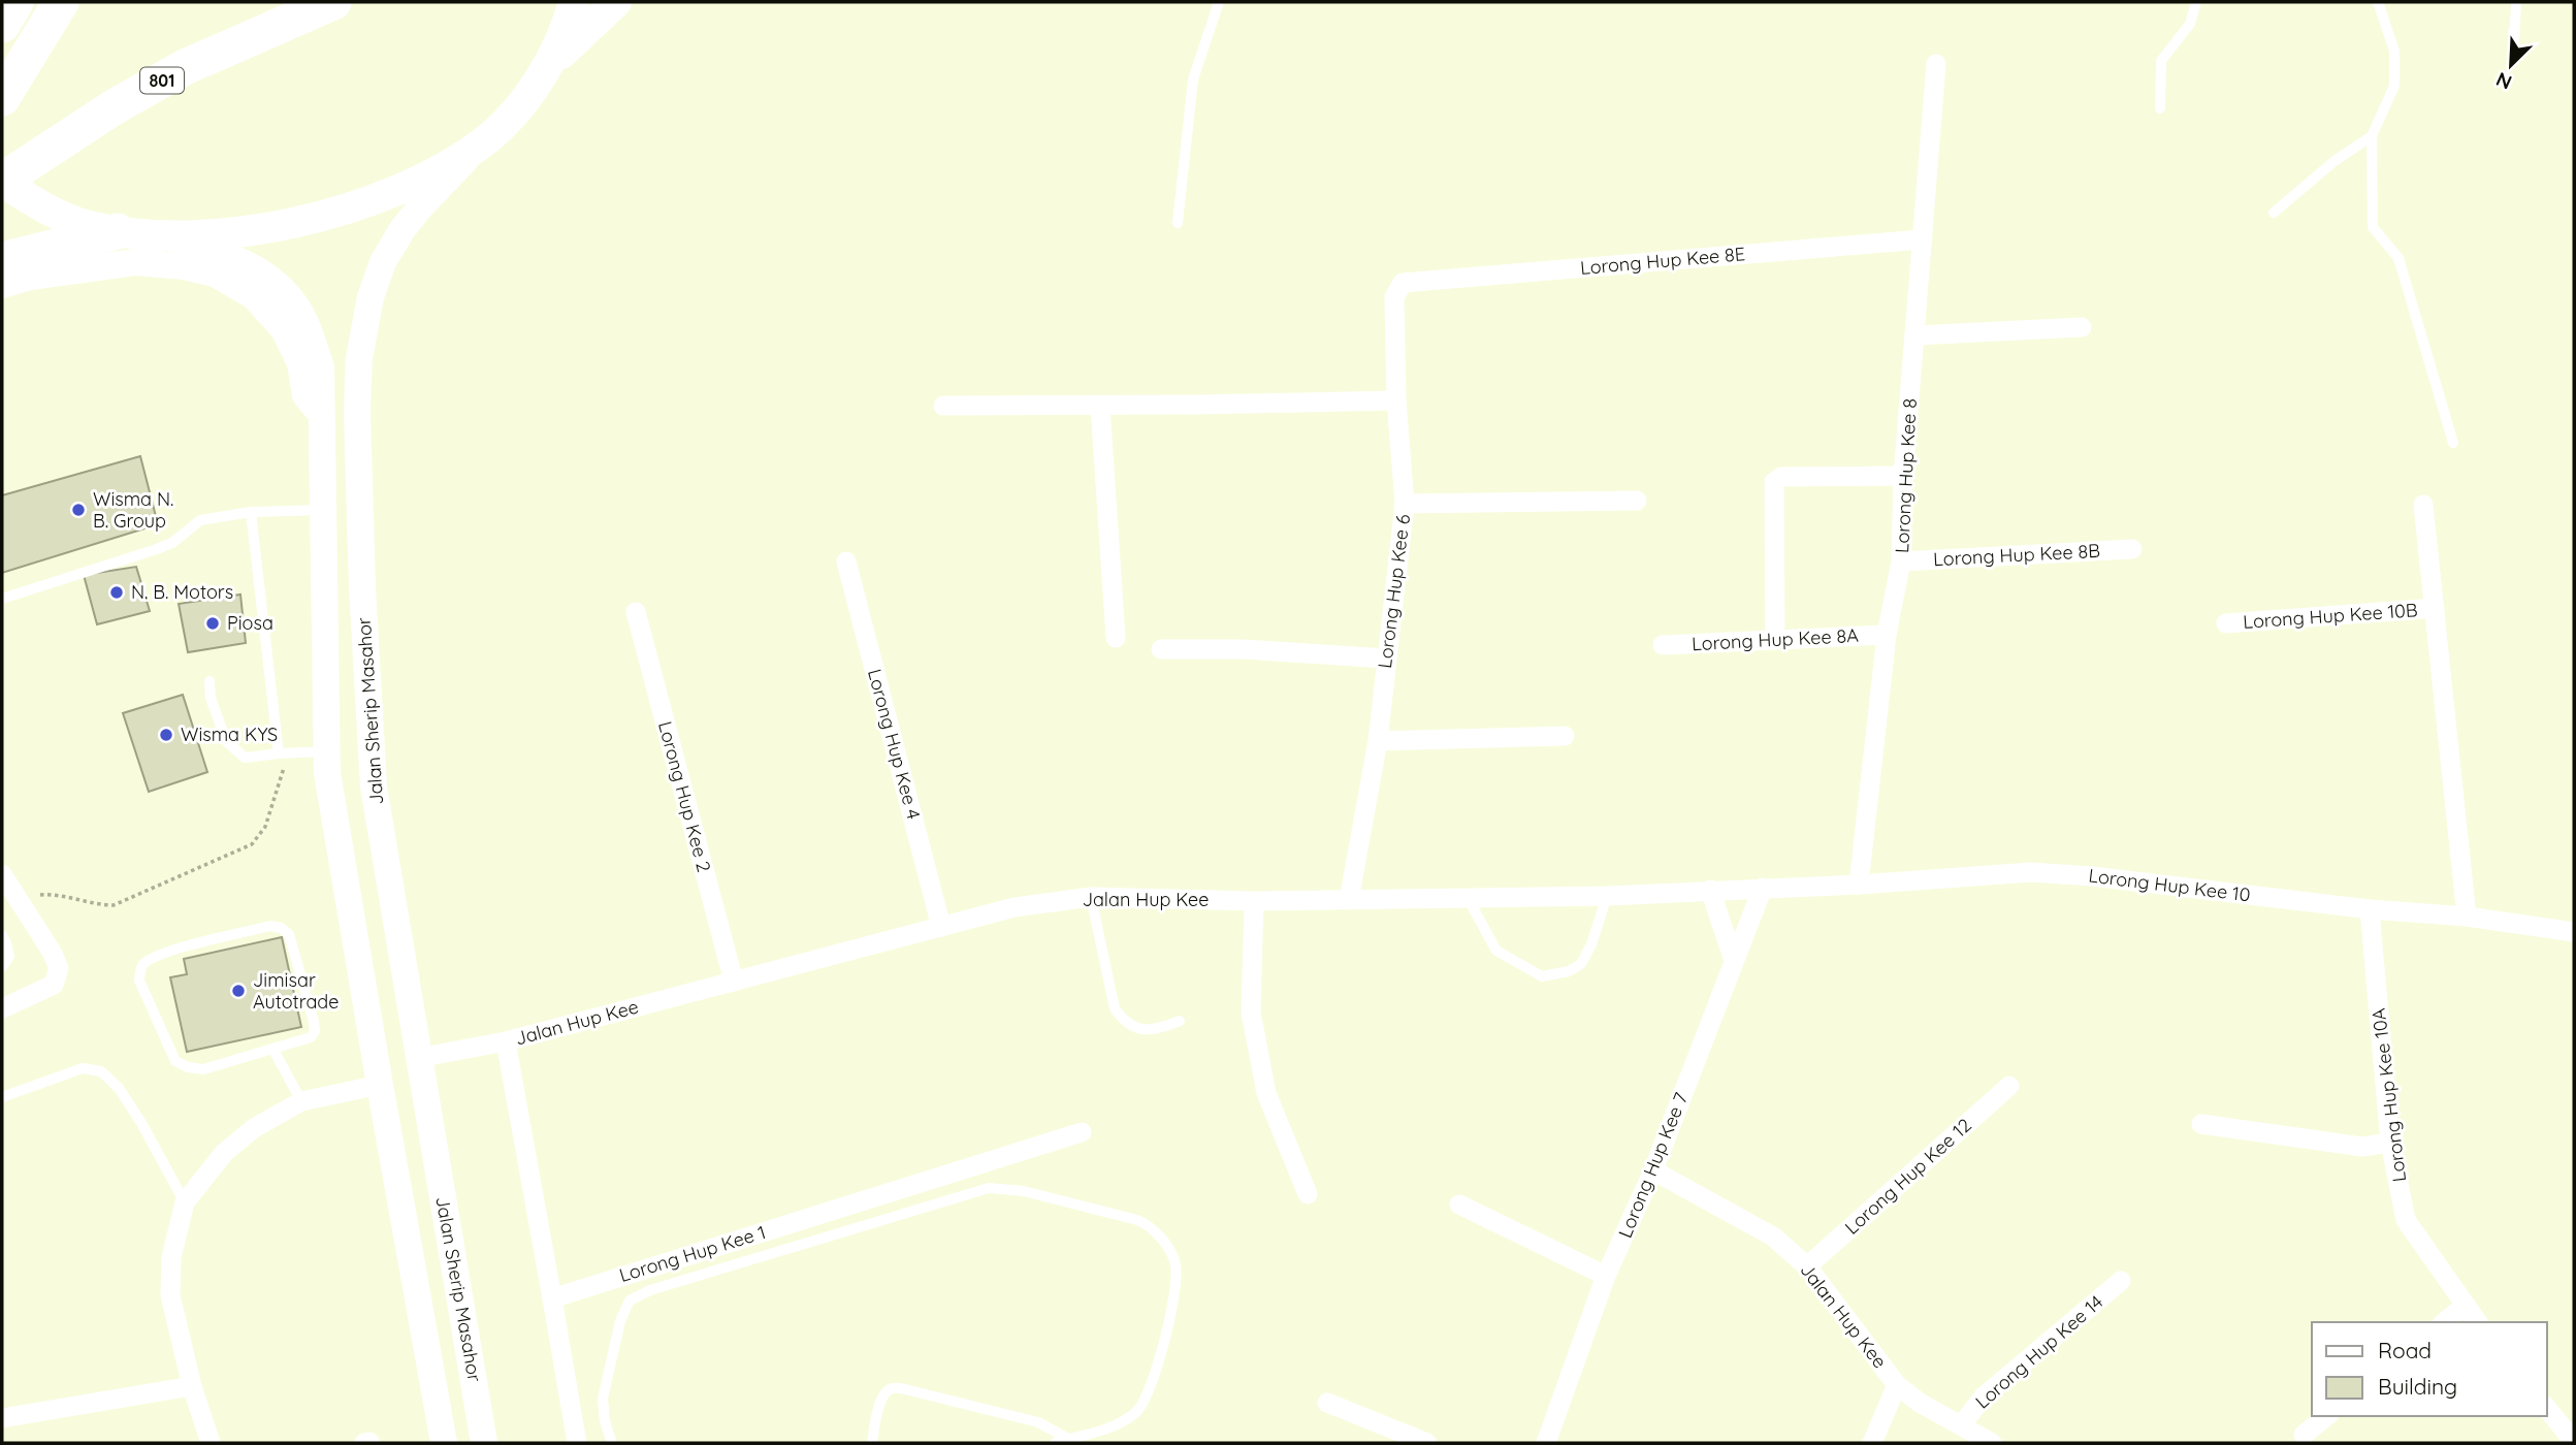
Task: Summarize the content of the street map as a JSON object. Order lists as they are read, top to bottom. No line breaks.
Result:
{"streets":{"highway":["801"],"main road":["Jalan Sherip Masahor"],"street":["Lorong Hup Kee 8E","Lorong Hup Kee 8","Lorong Hup Kee 8B","Lorong Hup Kee 6","Lorong Hup Kee 10B","Lorong Hup Kee 8A","Lorong Hup Kee 4","Lorong Hup Kee 2","Lorong Hup Kee 10","Jalan Hup Kee","Lorong Hup Kee 10A","Lorong Hup Kee 7","Lorong Hup Kee 12","Lorong Hup Kee 1","Lorong Hup Kee 14"]},"crossings":[["Lorong Hup Kee 8E","Lorong Hup Kee 8"],["Lorong Hup Kee 8E","Lorong Hup Kee 6"],["Lorong Hup Kee 8","Lorong Hup Kee 8B"],["Lorong Hup Kee 8","Lorong Hup Kee 8A"],["Lorong Hup Kee 8","Lorong Hup Kee 10"],["Lorong Hup Kee 6","Jalan Hup Kee"],["Jalan Sherip Masahor","Jalan Hup Kee"],["Lorong Hup Kee 4","Jalan Hup Kee"],["Lorong Hup Kee 2","Jalan Hup Kee"],["Lorong Hup Kee 10","Jalan Hup Kee"],["Lorong Hup Kee 10","Lorong Hup Kee 10A"],["Lorong Hup Kee 10","Lorong Hup Kee 7"],["Jalan Hup Kee","Lorong Hup Kee 7"],["Jalan Hup Kee","Lorong Hup Kee 12"],["Jalan Hup Kee","Lorong Hup Kee 14"]],"places":["Wisma N. B. Group","N. B. Motors","Piosa","Wisma KYS","Jimisar Autotrade"],"legend":["Road","Building"],"north":"bottom left"}
